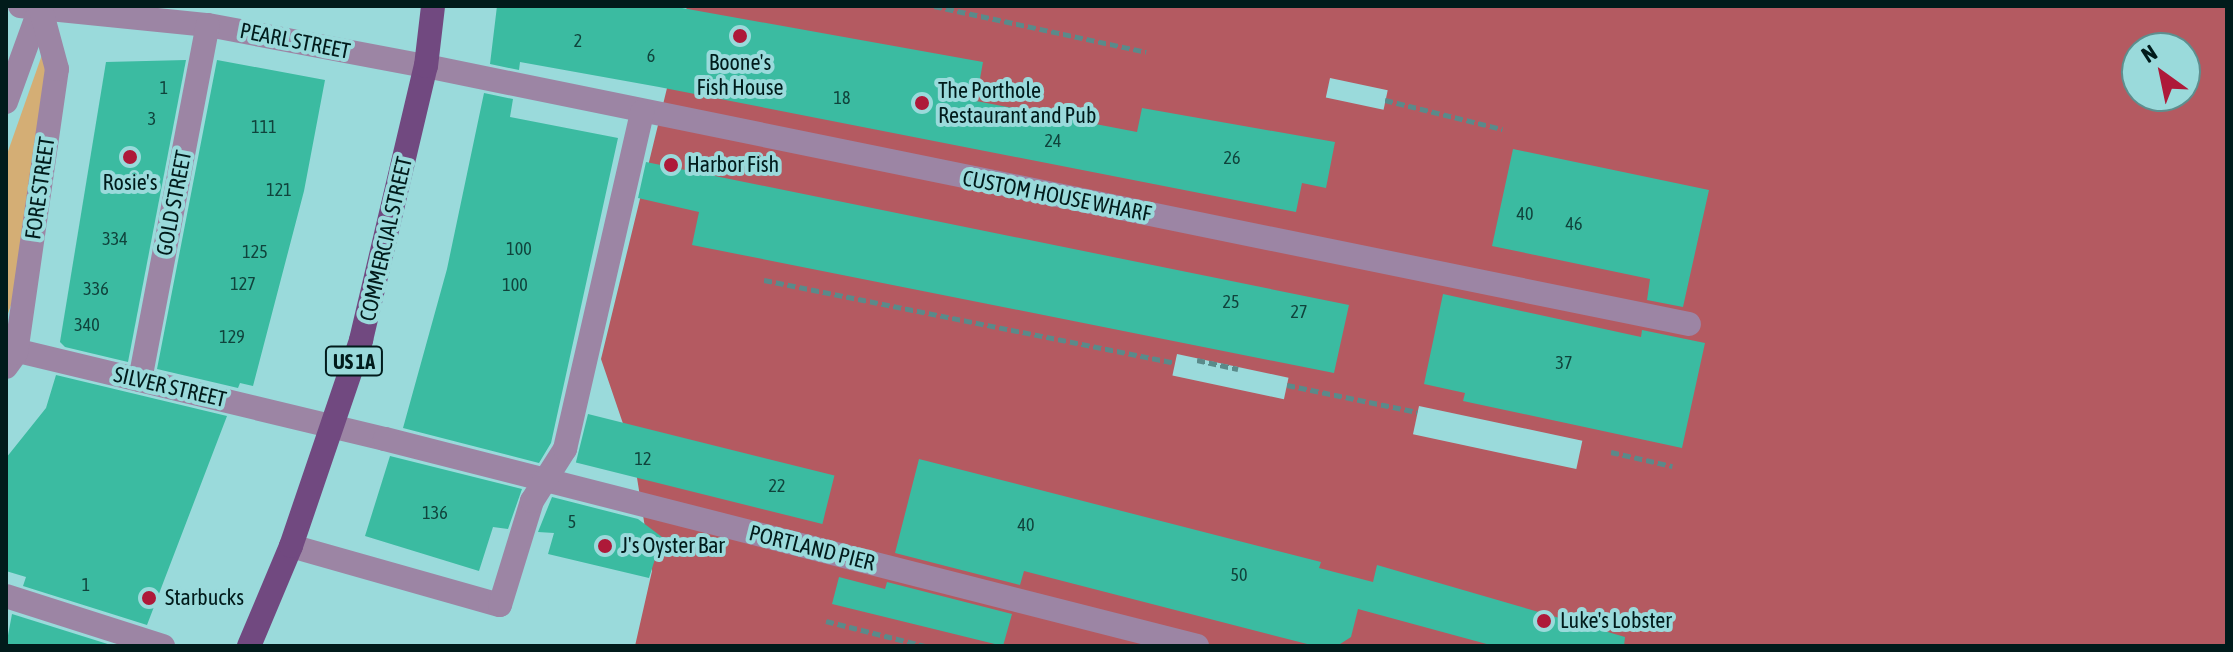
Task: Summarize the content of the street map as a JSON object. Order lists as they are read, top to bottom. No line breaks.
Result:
{"streets":{"main road":["COMMERCIAL STREET","US 1A"],"street":["PEARL STREET","FORE STREET","CUSTOM HOUSE WHARF","GOLD STREET","SILVER STREET","PORTLAND PIER"]},"crossings":[["PEARL STREET","FORE STREET"],["PEARL STREET","CUSTOM HOUSE WHARF"],["PEARL STREET","GOLD STREET"],["PEARL STREET","COMMERCIAL STREET"],["FORE STREET","SILVER STREET"],["CUSTOM HOUSE WHARF","COMMERCIAL STREET"],["GOLD STREET","SILVER STREET"],["COMMERCIAL STREET","SILVER STREET"],["COMMERCIAL STREET","PORTLAND PIER"],["SILVER STREET","PORTLAND PIER"]],"places":["Boone's Fish House","The Porthole Restaurant and Pub","Rosie's","Harbor Fish","J's Oyster Bar","Starbucks","Luke's Lobster"],"house_numbers":["2","6","1","18","3","111","24","26","121","40","46","334","100","125","127","100","336","25","27","340","129","37","12","22","136","5","40","50","1"],"north":"top left"}
